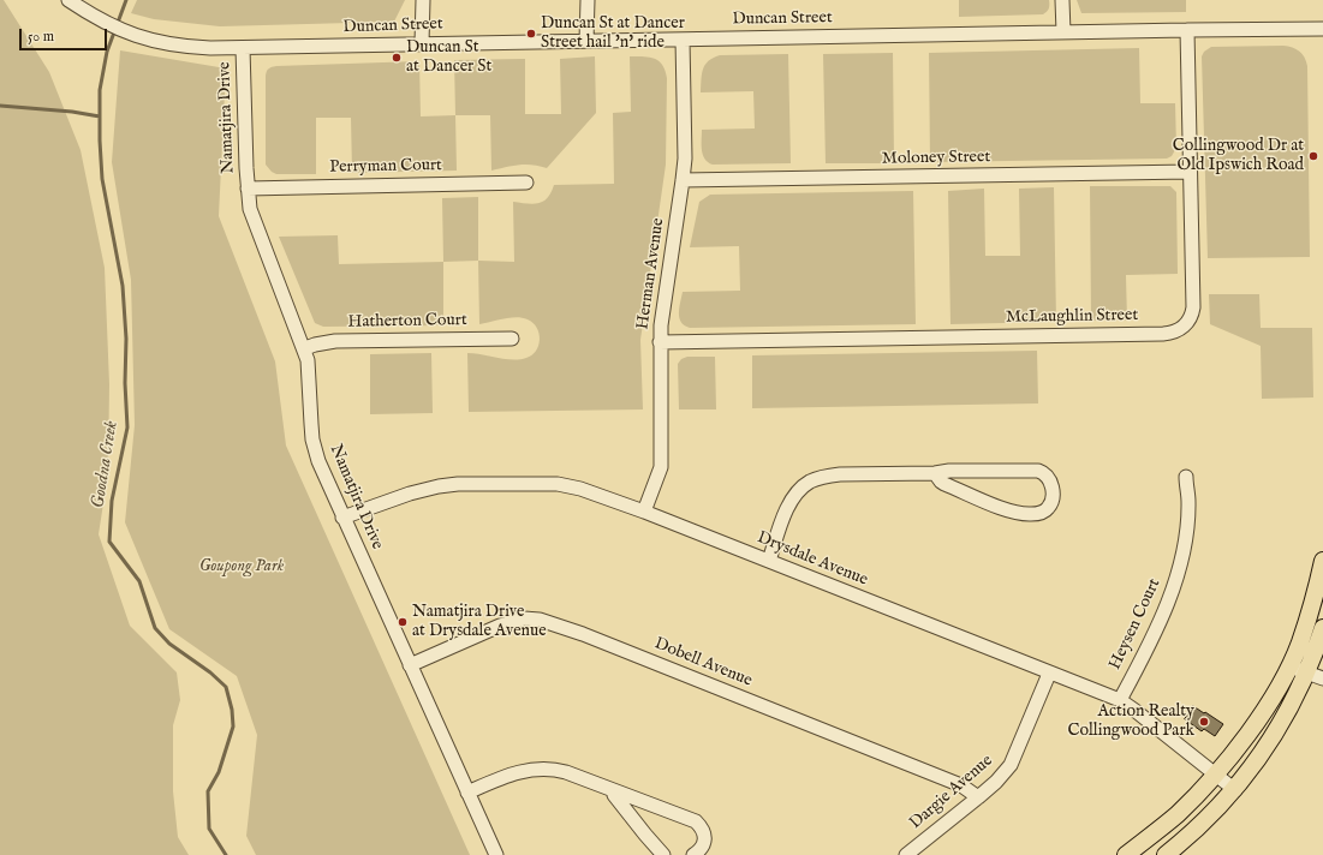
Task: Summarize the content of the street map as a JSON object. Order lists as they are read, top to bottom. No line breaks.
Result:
{"streets":{"street":["Duncan Street","Namatjira Drive","Moloney Street","Perryman Court","Herman Avenue","McLaughlin Street","Hatherton Court","Drysdale Avenue","Heysen Court","Dobell Avenue","Dargie Avenue"]},"crossings":[["Duncan Street","Namatjira Drive"],["Duncan Street","Herman Avenue"],["Duncan Street","McLaughlin Street"],["Namatjira Drive","Perryman Court"],["Namatjira Drive","Hatherton Court"],["Namatjira Drive","Drysdale Avenue"],["Namatjira Drive","Dobell Avenue"],["Moloney Street","Herman Avenue"],["Moloney Street","McLaughlin Street"],["Herman Avenue","McLaughlin Street"],["Herman Avenue","Drysdale Avenue"],["Drysdale Avenue","Heysen Court"],["Drysdale Avenue","Dargie Avenue"],["Dobell Avenue","Dargie Avenue"]],"water":["Goodna Creek"],"parks":["Goupong Park"],"places":["Duncan St at Dancer Street hail 'n' ride","Duncan St at Dancer St","Collingwood Dr at Old Ipswich Road","Namatjira Drive at Drysdale Avenue","Action Realty Collingwood Park"],"scale_bar":"50 m"}
